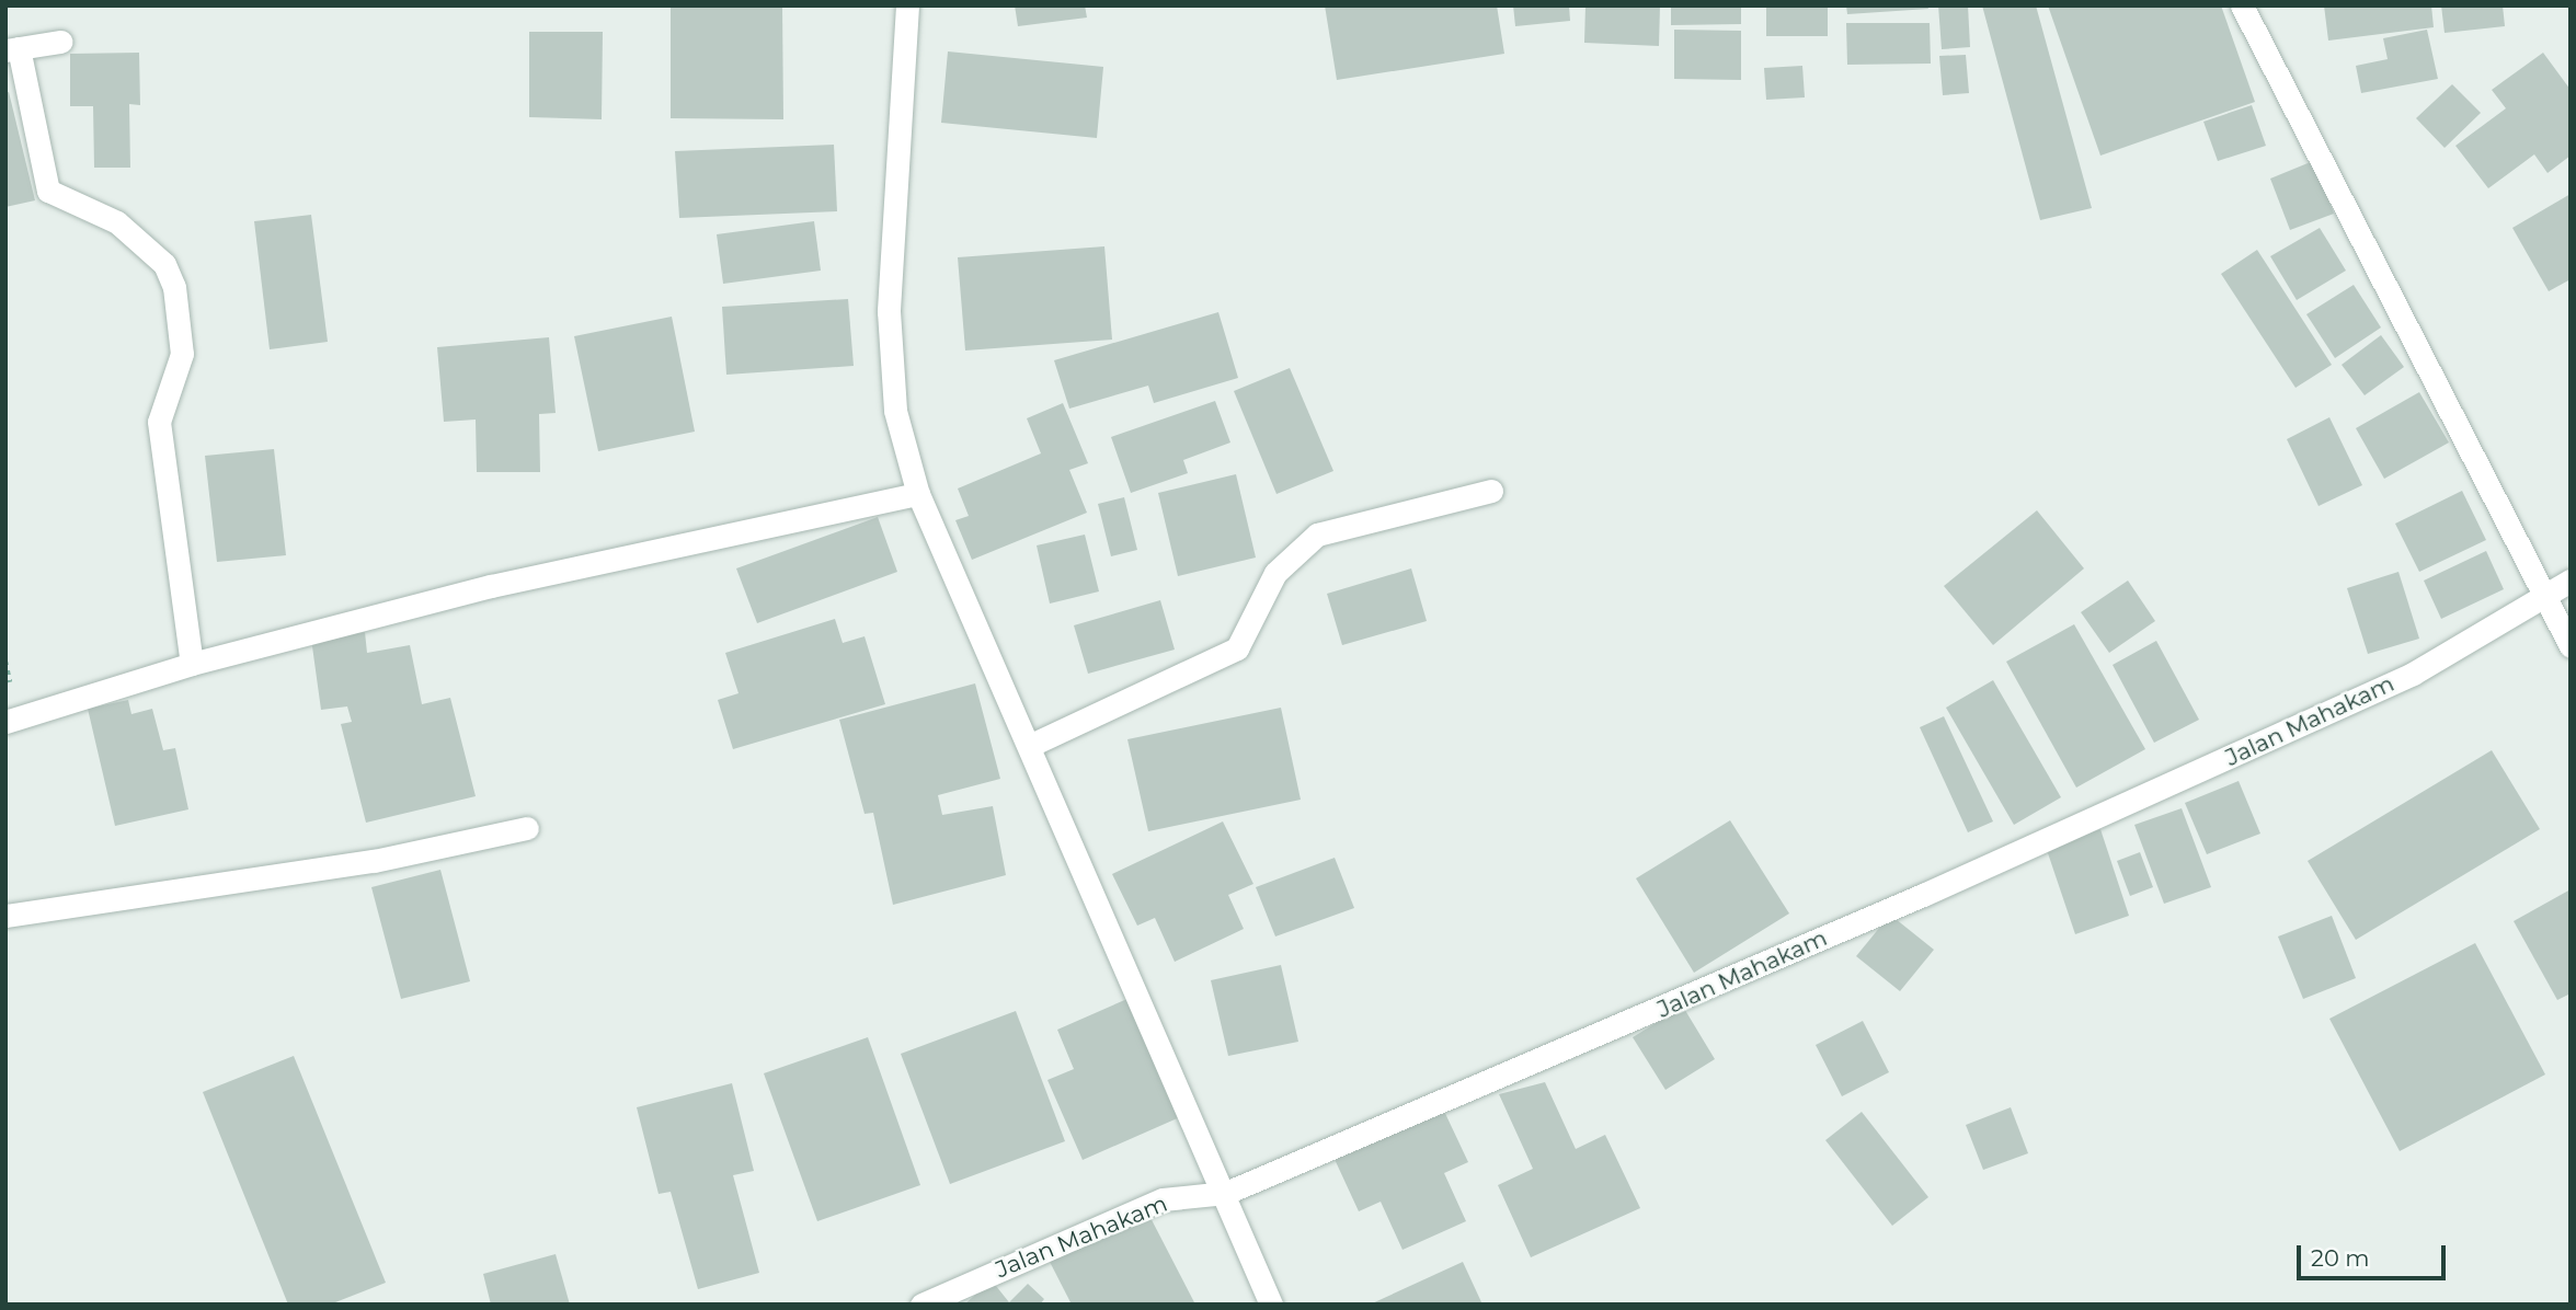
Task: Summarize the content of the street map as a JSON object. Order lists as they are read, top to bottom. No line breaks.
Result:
{"streets":{"street":["Jalan Mahakam"]},"scale_bar":"20 m"}
